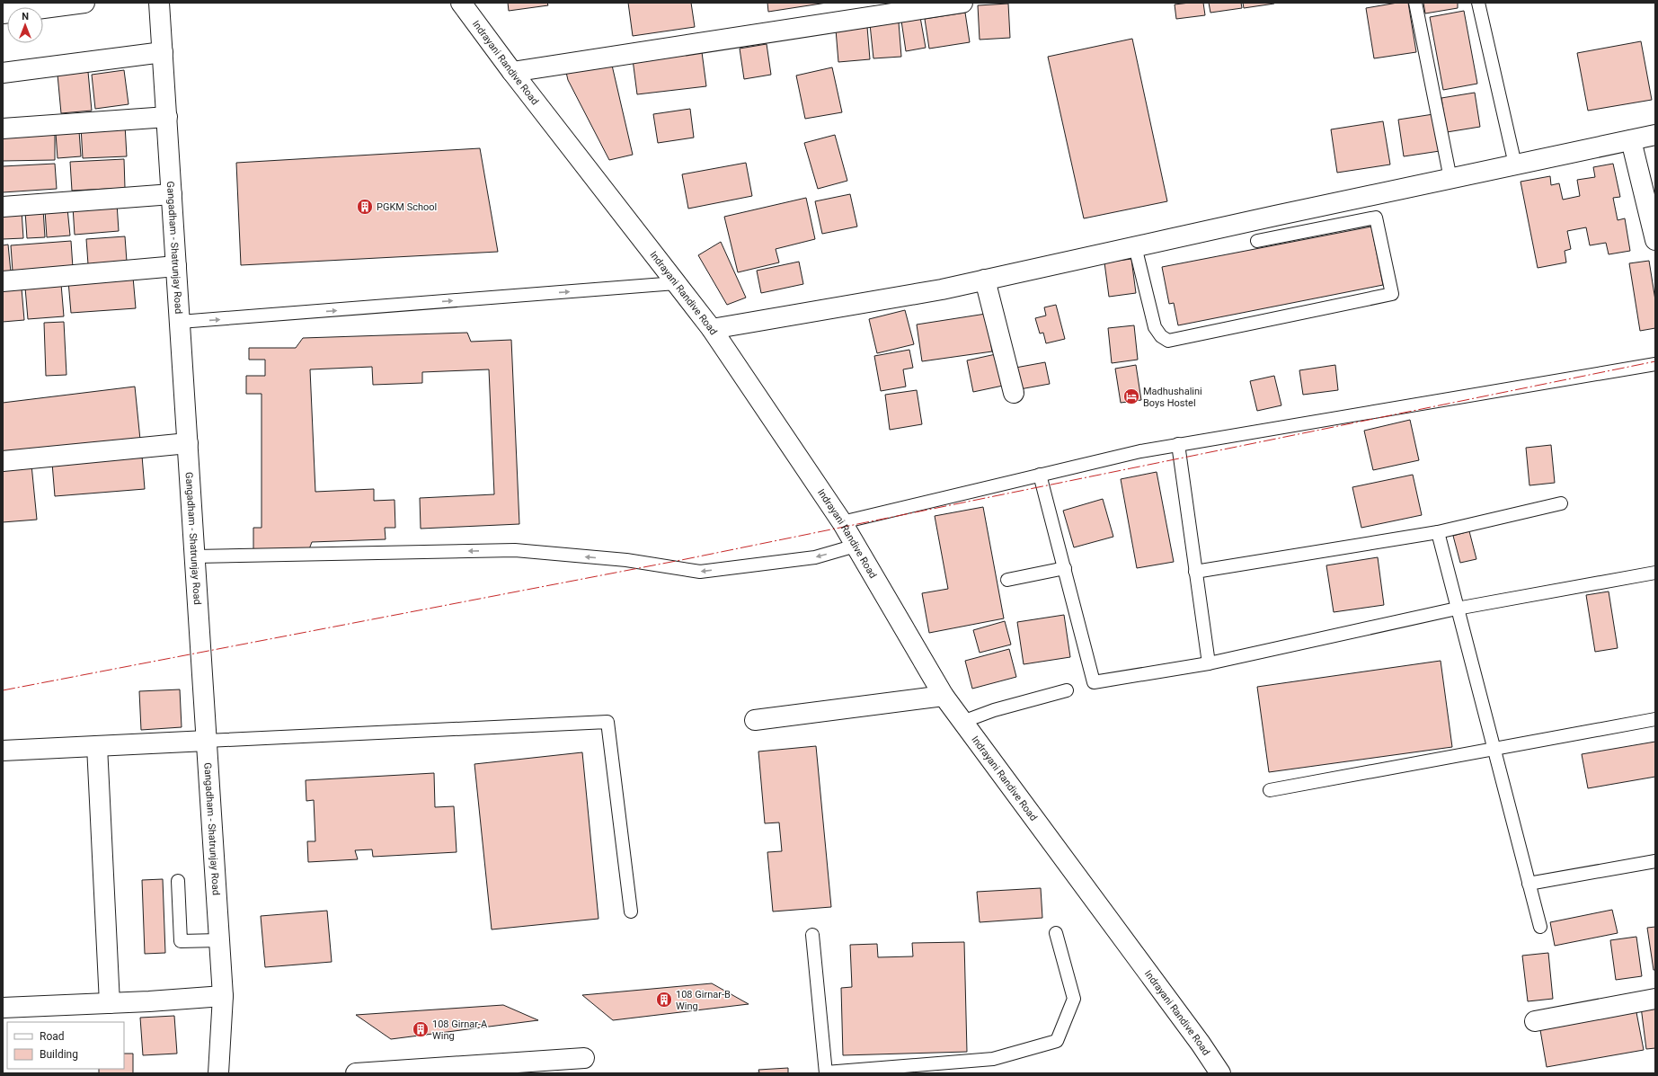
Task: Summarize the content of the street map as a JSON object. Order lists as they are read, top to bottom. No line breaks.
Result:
{"streets":{"street":["Indrayani Randive Road","Gangadham - Shatrunjay Road"]},"places":{"building":["PGKM School","108 Girnar-B Wing","108 Girnar-A Wing"],"hotel":["Madhushalini Boys Hostel"]},"legend":["Road","Building"],"north":"top"}
